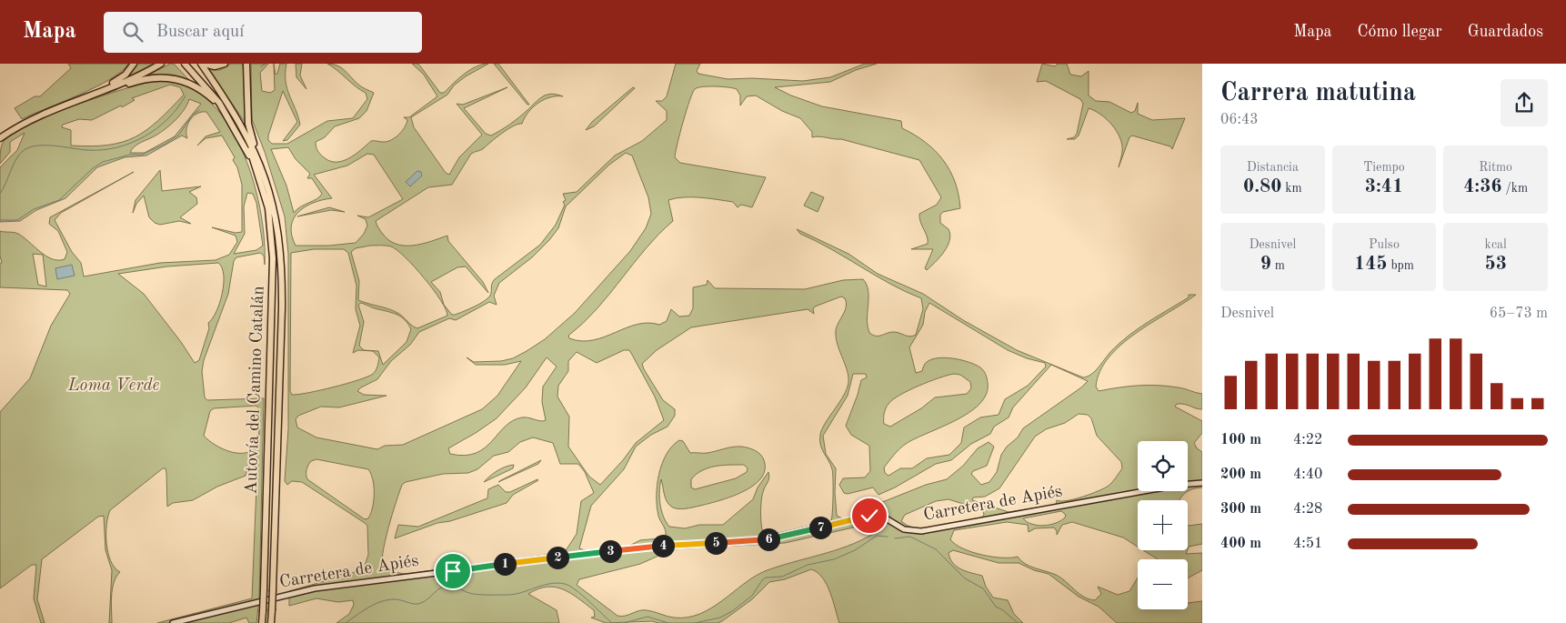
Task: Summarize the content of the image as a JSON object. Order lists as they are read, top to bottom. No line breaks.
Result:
{"streets":{"highway":["Autovía del Camino Catalán"],"street":["Carretera de Apiés"]},"parks":["Loma Verde"],"page":{"header":"Mapa","search":"Buscar aquí","nav":["Mapa","Cómo llegar","Guardados"],"heading":["Carrera matutina","06:43"],"stats":[["Distancia","0.80 km"],["Tiempo","3:41"],["Ritmo","4:36 /km"],["Desnivel","9 m"],["Pulso","145 bpm"],["kcal","53"]],"chart":["Desnivel","65–73 m"],"list":[{"name":"100 m","note":"4:22"},{"name":"200 m","note":"4:40"},{"name":"300 m","note":"4:28"},{"name":"400 m","note":"4:51"}],"map_buttons":["+","−"],"pins":["7","6","5","4","3","2","1"]}}
